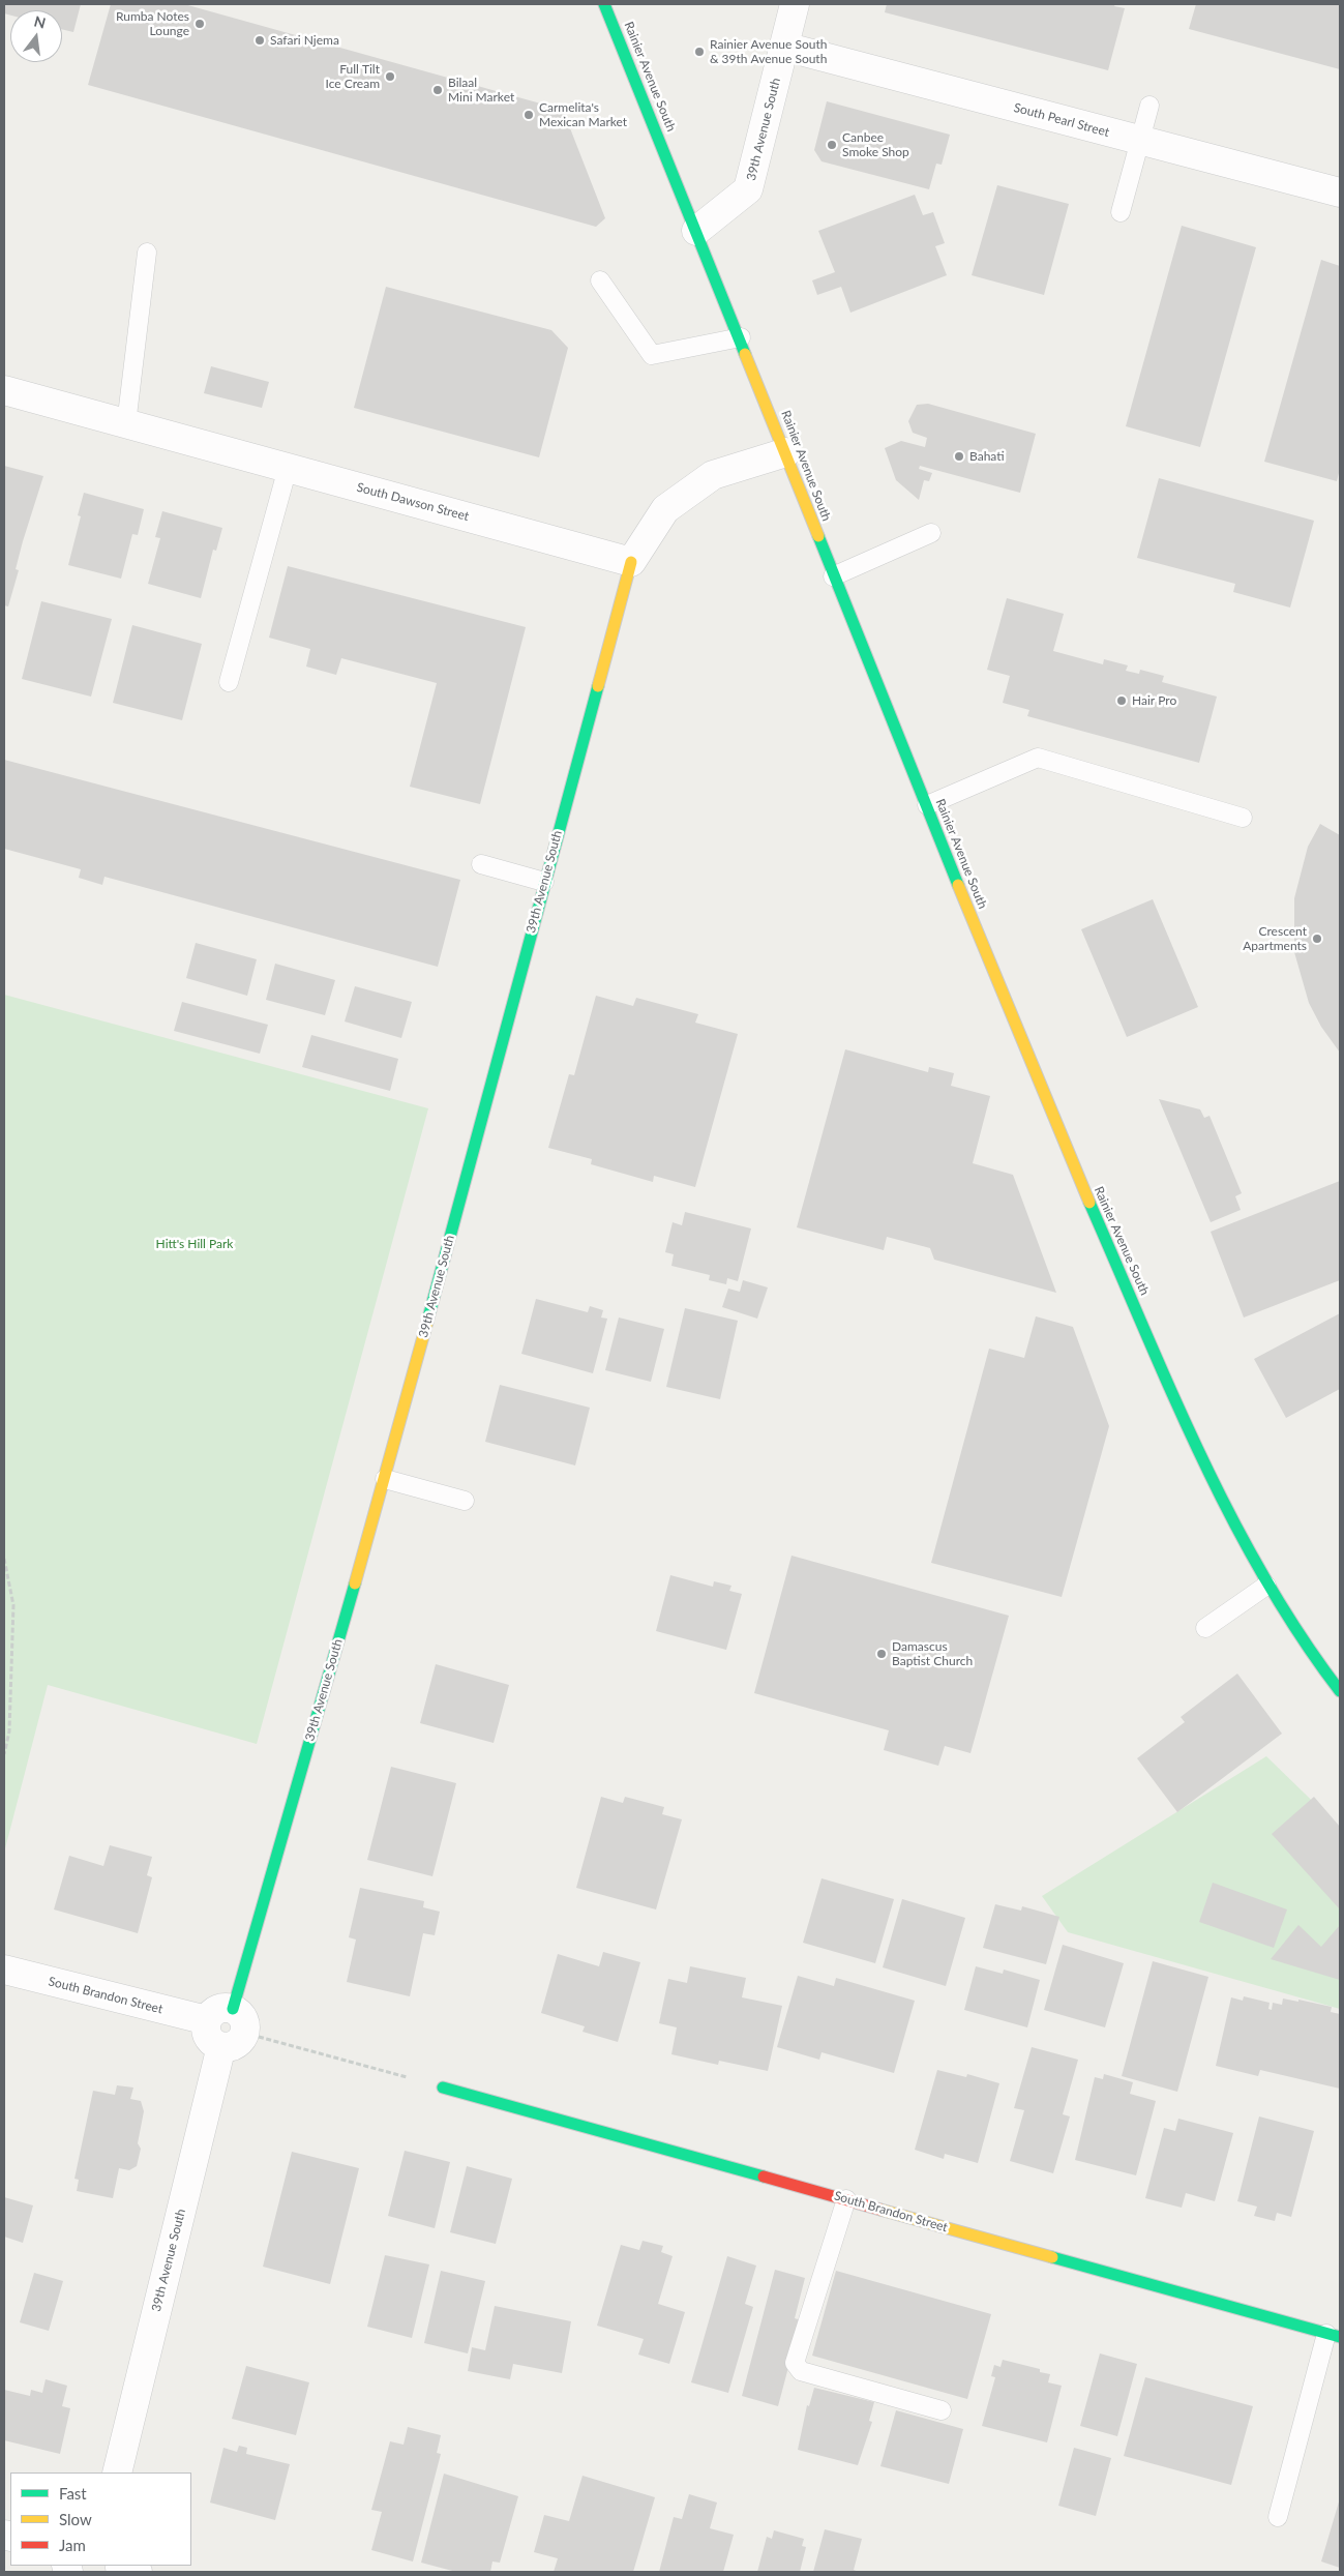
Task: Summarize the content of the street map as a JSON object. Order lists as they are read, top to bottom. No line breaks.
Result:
{"streets":{"street":["Rainier Avenue South","South Pearl Street","39th Avenue South","South Dawson Street","South Brandon Street"]},"crossings":[["Rainier Avenue South","39th Avenue South"],["South Pearl Street","39th Avenue South"],["39th Avenue South","South Dawson Street"],["39th Avenue South","South Brandon Street"]],"parks":["Hitt's Hill Park"],"places":["Rumba Notes Lounge","Safari Njema","Rainier Avenue South & 39th Avenue South","Full Tilt Ice Cream","Bilaal Mini Market","Carmelita's Mexican Market","Canbee Smoke Shop","Bahati","Hair Pro","Crescent Apartments","Damascus Baptist Church"],"legend":["Fast","Slow","Jam"],"north":"top"}
